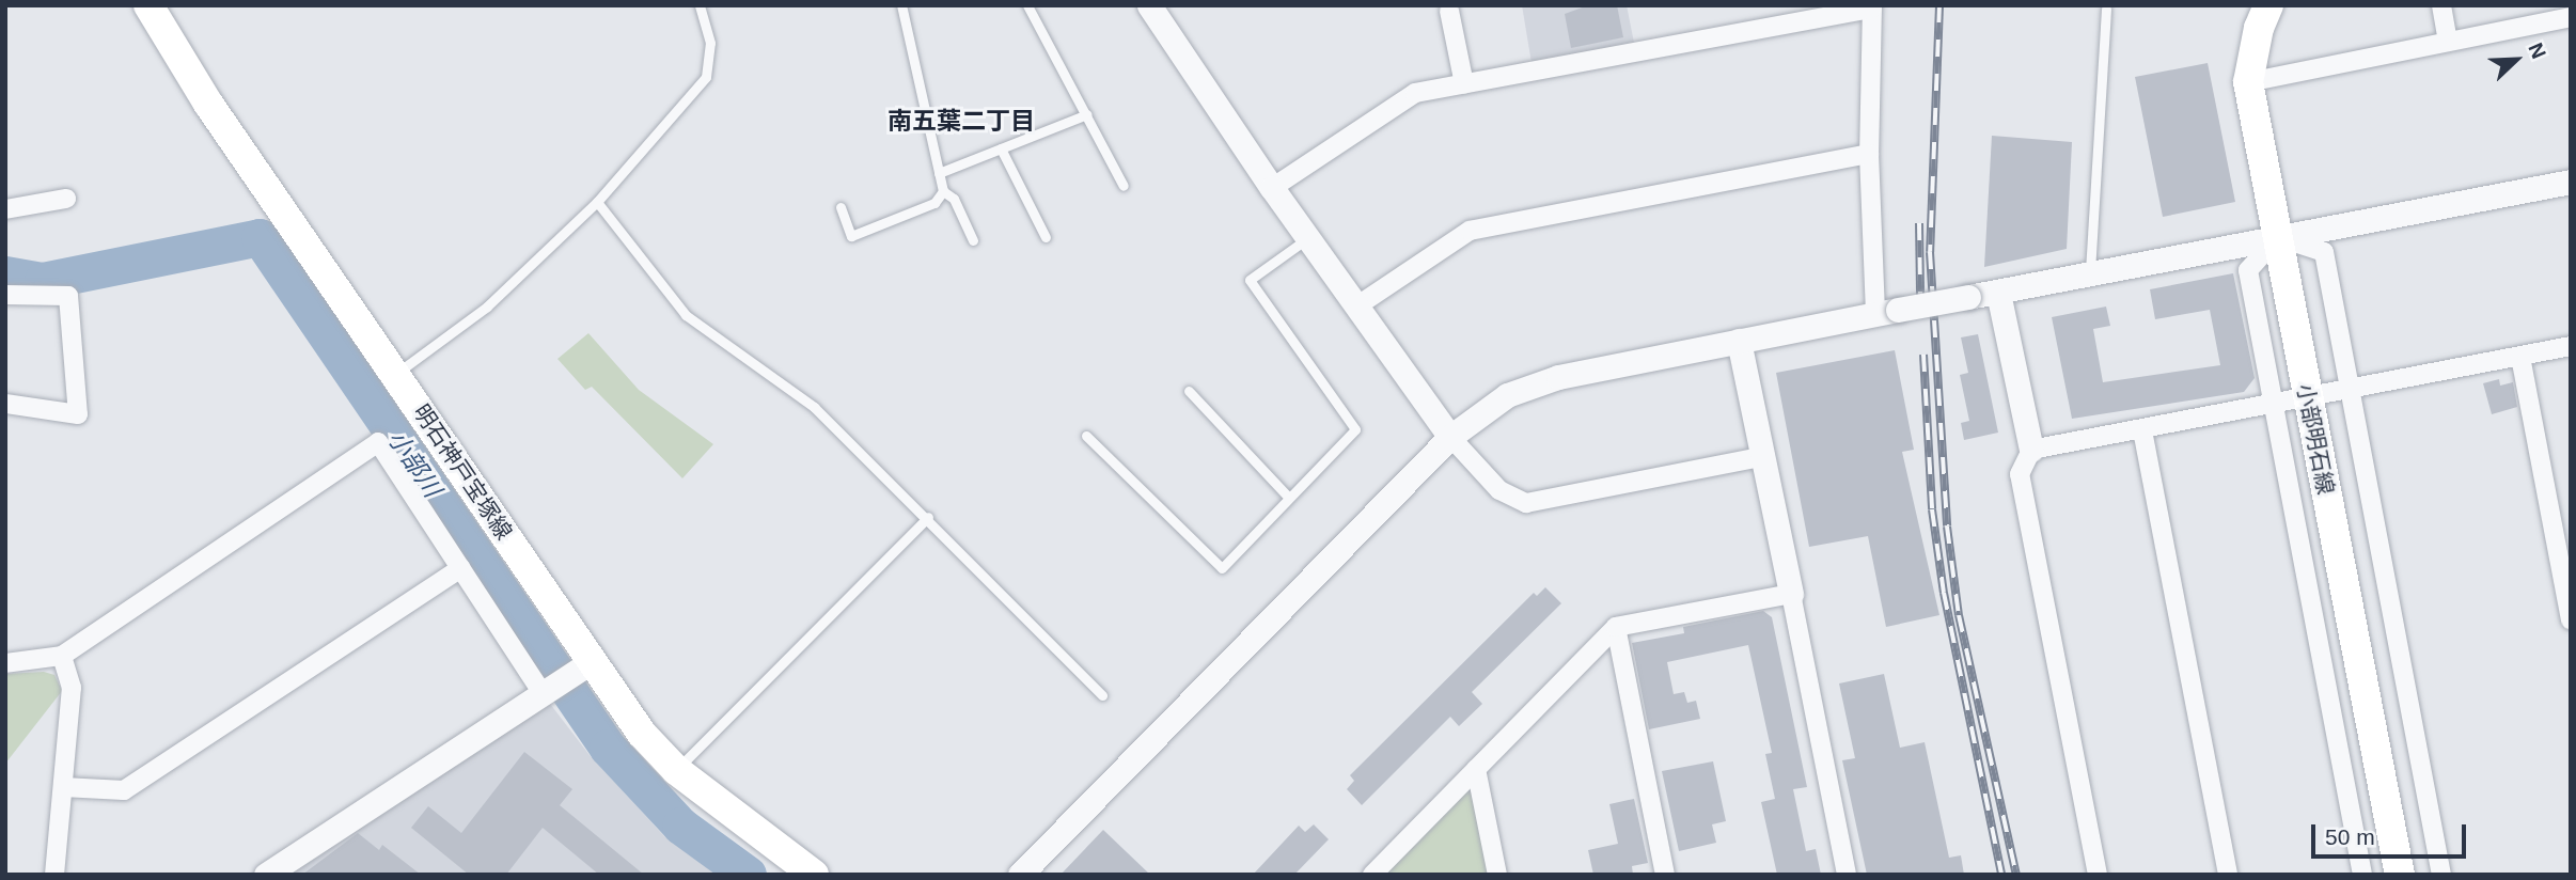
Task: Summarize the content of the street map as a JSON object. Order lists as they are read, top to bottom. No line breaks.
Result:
{"streets":{"main road":["小部明石線","明石神戸宝塚線"]},"districts":["南五葉二丁目"],"water":["小部川"],"scale_bar":"50 m","north":"top right"}
